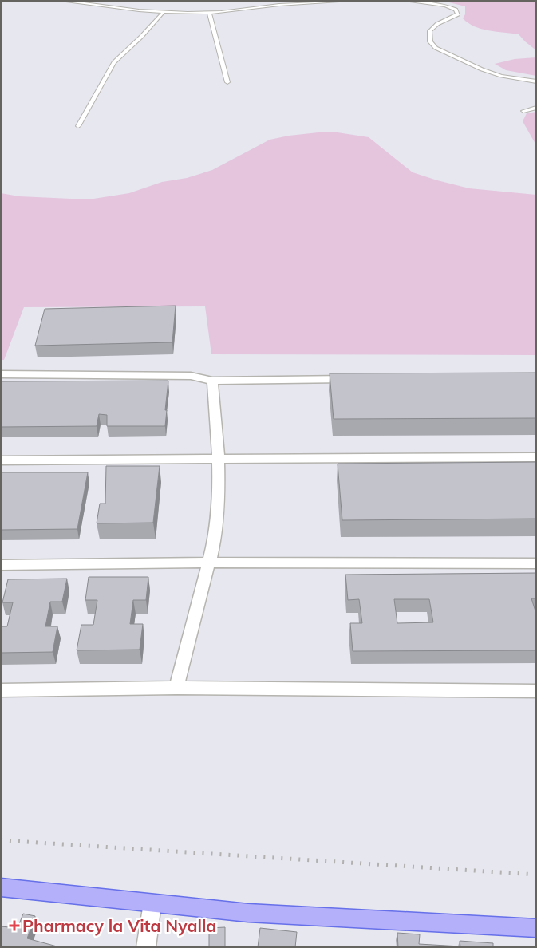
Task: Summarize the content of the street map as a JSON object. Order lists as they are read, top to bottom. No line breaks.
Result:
{"places":{"health":["Pharmacy la Vita Nyalla"]}}
